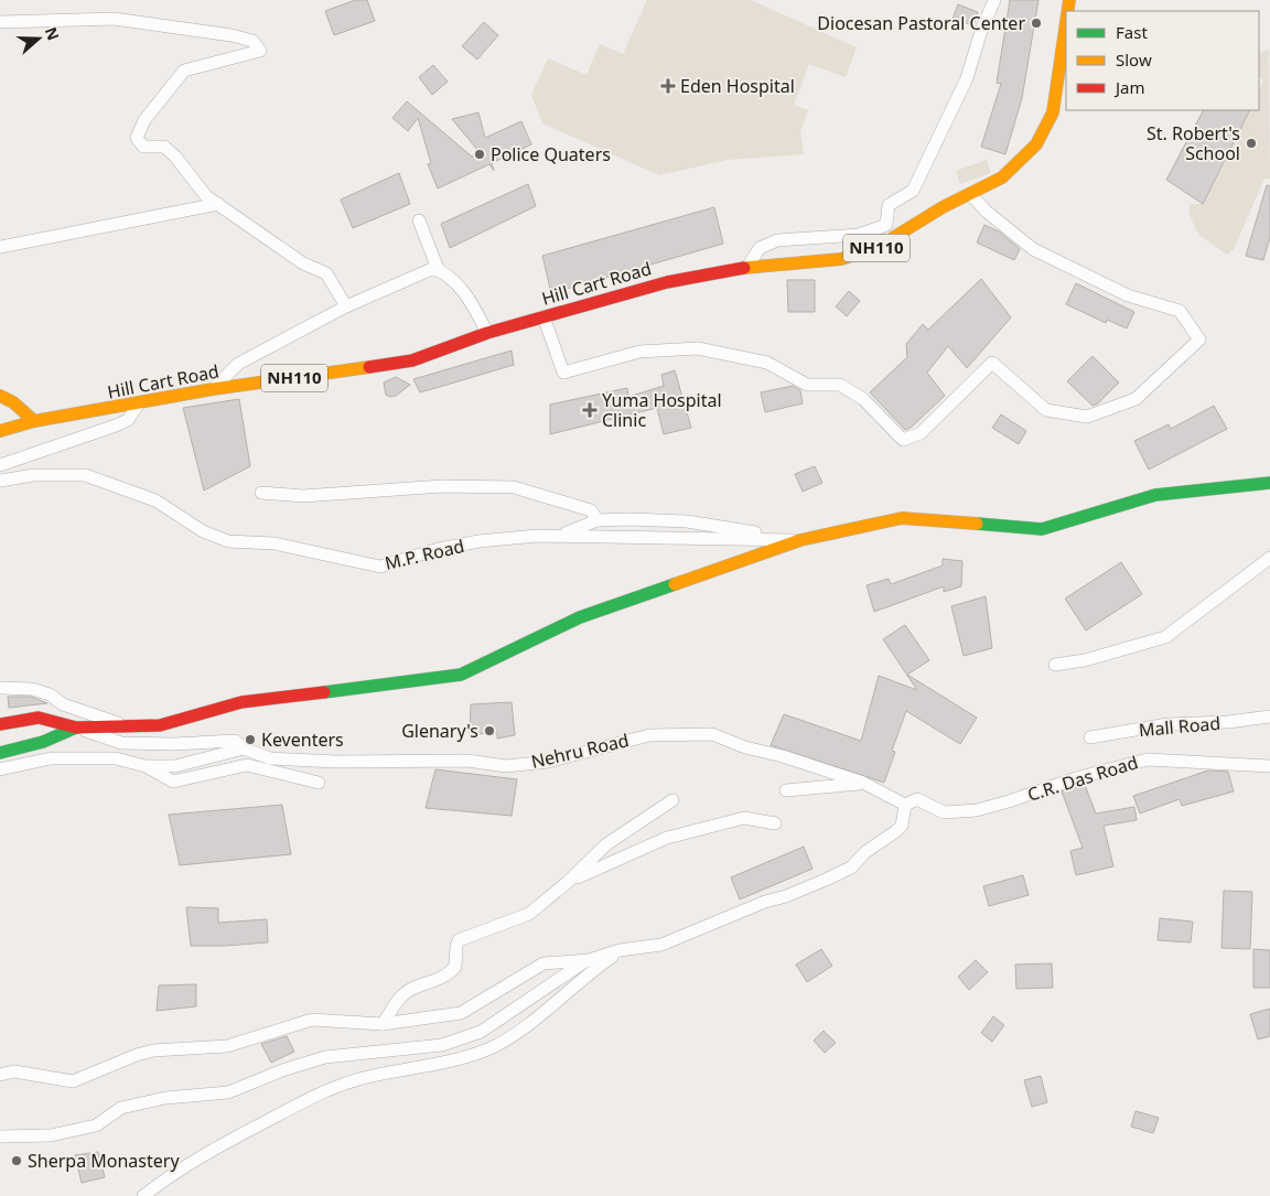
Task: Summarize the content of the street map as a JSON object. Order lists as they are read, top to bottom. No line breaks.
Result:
{"streets":{"main road":["NH110","Hill Cart Road"],"street":["M.P. Road","Mall Road","Nehru Road","C.R. Das Road"]},"crossings":[["Nehru Road","C.R. Das Road"]],"places":{"other":["Diocesan Pastoral Center","St. Robert's School","Police Quaters","Glenary's","Keventers","Sherpa Monastery"],"health":["Eden Hospital","Yuma Hospital Clinic"]},"legend":["Fast","Slow","Jam"],"north":"right"}
